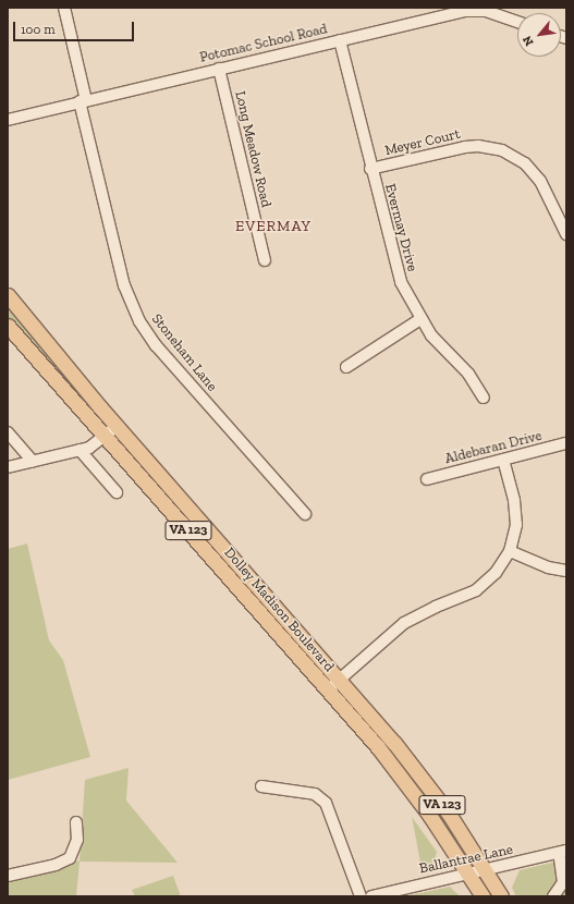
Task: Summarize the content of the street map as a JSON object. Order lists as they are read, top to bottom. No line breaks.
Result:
{"streets":{"main road":["VA 123","Dolley Madison Boulevard"],"street":["Potomac School Road","Meyer Court","Long Meadow Road","Evermay Drive","Stoneham Lane","Aldebaran Drive","Ballantrae Lane"]},"crossings":[["Potomac School Road","Long Meadow Road"],["Potomac School Road","Evermay Drive"],["Potomac School Road","Stoneham Lane"],["Meyer Court","Evermay Drive"],["Dolley Madison Boulevard","Ballantrae Lane"]],"districts":["EVERMAY"],"scale_bar":"100 m","north":"bottom left"}
